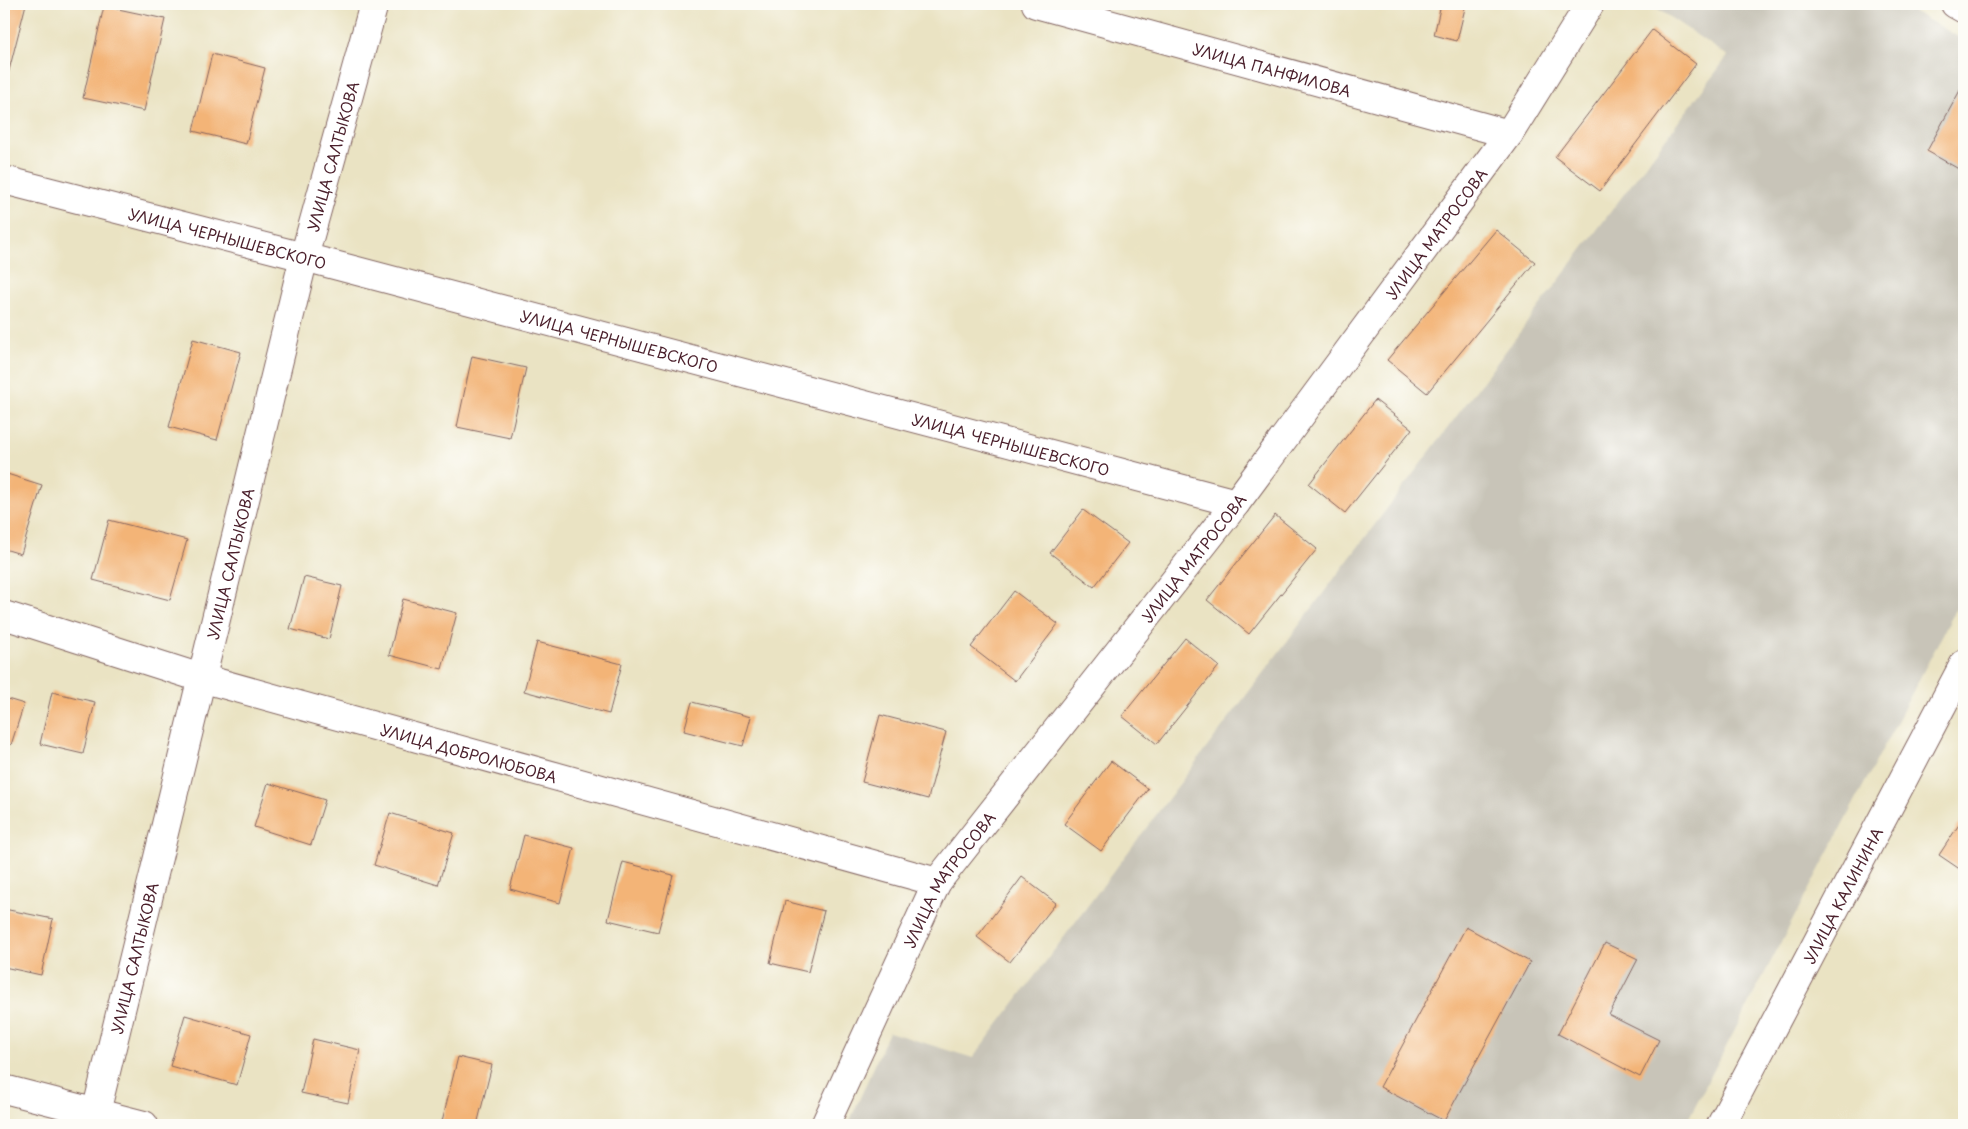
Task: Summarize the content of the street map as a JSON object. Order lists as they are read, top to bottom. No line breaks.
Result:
{"streets":{"street":["УЛИЦА ПАНФИЛОВА","УЛИЦА САЛТЫКОВА","УЛИЦА МАТРОСОВА","УЛИЦА ЧЕРНЫШЕВСКОГО","УЛИЦА ДОБРОЛЮБОВА","УЛИЦА КАЛИНИНА"]},"crossings":[["УЛИЦА ПАНФИЛОВА","УЛИЦА МАТРОСОВА"],["УЛИЦА САЛТЫКОВА","УЛИЦА ЧЕРНЫШЕВСКОГО"],["УЛИЦА САЛТЫКОВА","УЛИЦА ДОБРОЛЮБОВА"],["УЛИЦА МАТРОСОВА","УЛИЦА ЧЕРНЫШЕВСКОГО"],["УЛИЦА МАТРОСОВА","УЛИЦА ДОБРОЛЮБОВА"]]}
